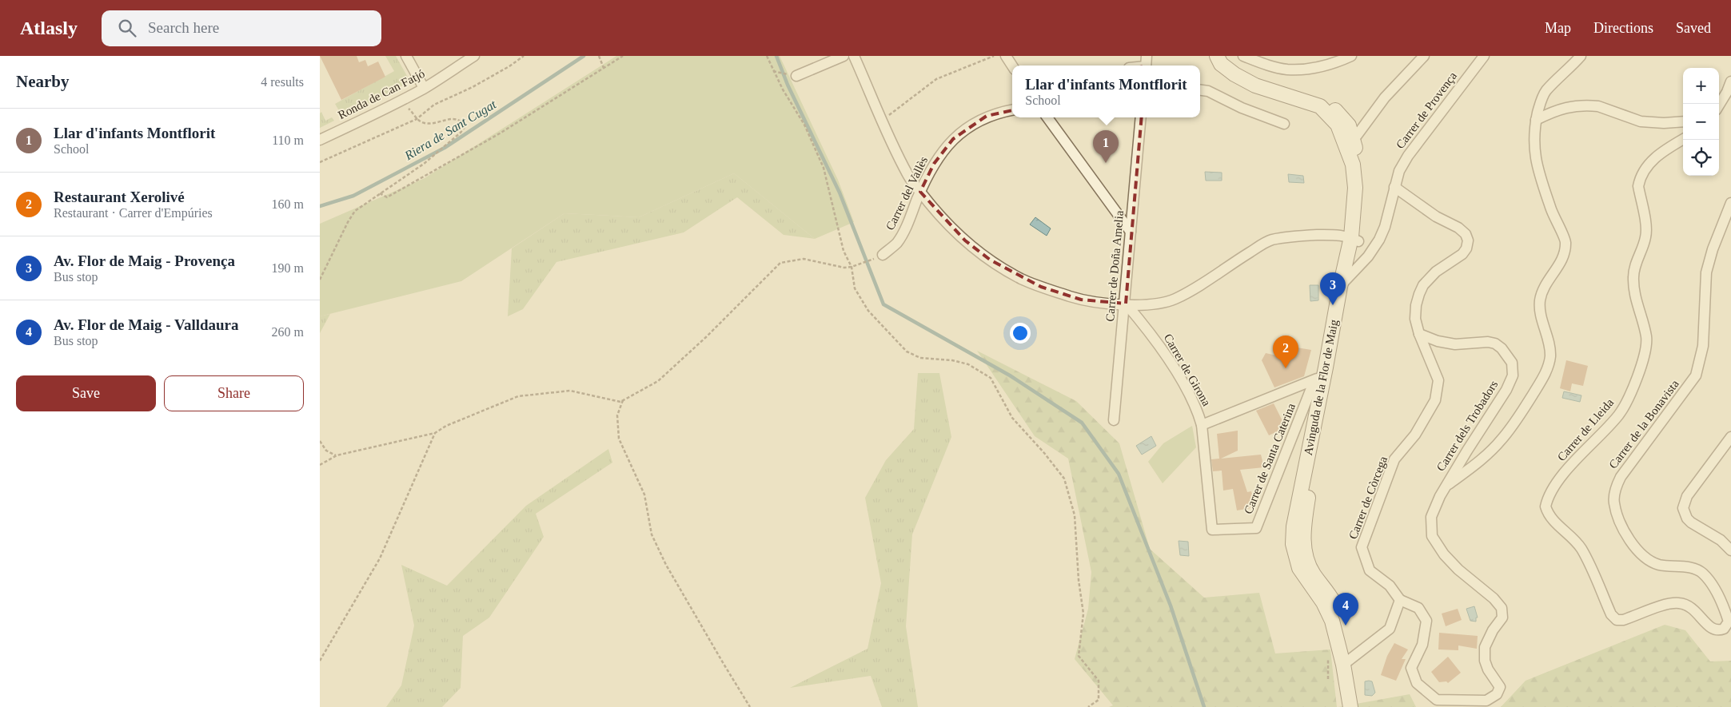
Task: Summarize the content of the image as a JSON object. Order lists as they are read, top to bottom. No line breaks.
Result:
{"streets":{"street":["Ronda de Can Fatjó","Carrer de Provença","Carrer del Vallès","Carrer de Doña Amelia","Carrer de Girona","Avinguda de la Flor de Maig","Carrer de la Bonavista","Carrer dels Trobadors","Carrer de Lleida","Carrer de Santa Caterina","Carrer de Còrcega"]},"crossings":[["Carrer de Provença","Avinguda de la Flor de Maig"],["Carrer de Provença","Carrer de Còrcega"],["Carrer de Doña Amelia","Carrer de Girona"],["Carrer de Girona","Carrer de Santa Caterina"],["Avinguda de la Flor de Maig","Carrer de Santa Caterina"],["Carrer de la Bonavista","Carrer de Lleida"],["Carrer dels Trobadors","Carrer de Còrcega"]],"water":["Riera de Sant Cugat"],"page":{"header":"Atlasly","search":"Search here","nav":["Map","Directions","Saved"],"heading":["Nearby","4 results"],"popup":["Llar d'infants Montflorit","School"],"map_buttons":["+","−"],"list":[{"mark":"1","name":"Llar d'infants Montflorit","note":"School","value":"110 m"},{"mark":"2","name":"Restaurant Xerolivé","note":"Restaurant · Carrer d'Empúries","value":"160 m"},{"mark":"3","name":"Av. Flor de Maig - Provença","note":"Bus stop","value":"190 m"},{"mark":"4","name":"Av. Flor de Maig - Valldaura","note":"Bus stop","value":"260 m"}],"pins":["1","3","2","4"],"buttons":["Save","Share"]}}
